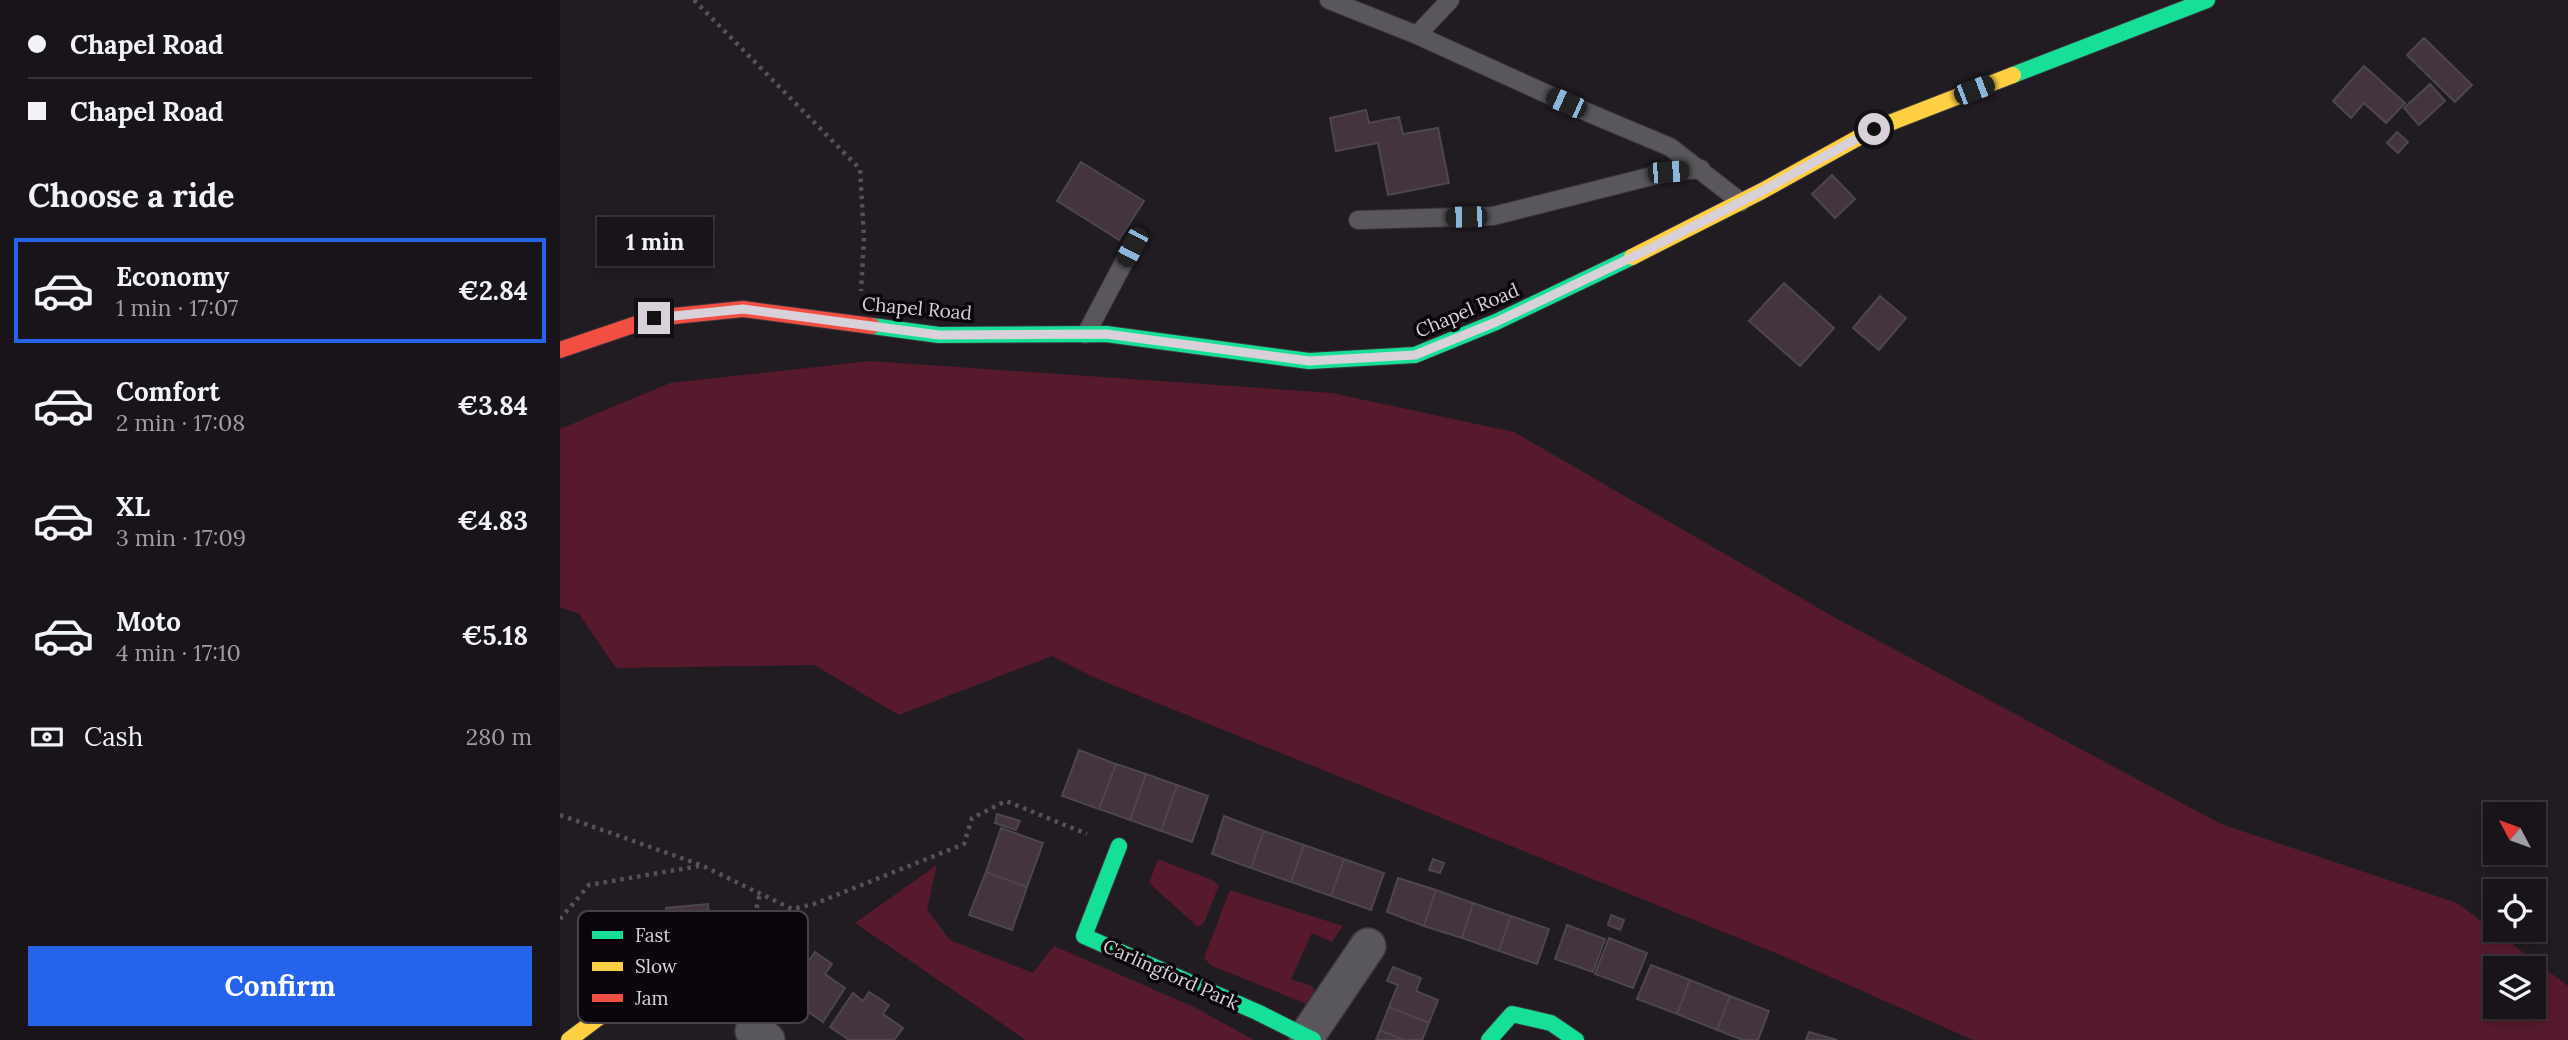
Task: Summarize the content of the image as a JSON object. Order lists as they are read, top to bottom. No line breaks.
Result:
{"streets":{"street":["Chapel Road","Carlingford Park"]},"legend":["Fast","Slow","Jam"],"north":"top left","page":{"banner":["Chapel Road","Chapel Road"],"heading":"Choose a ride","bubble":"1 min","list":[{"name":"Economy","note":"1 min · 17:07","value":"€2.84"},{"name":"Comfort","note":"2 min · 17:08","value":"€3.84"},{"name":"XL","note":"3 min · 17:09","value":"€4.83"},{"name":"Moto","note":"4 min · 17:10","value":"€5.18"}],"pay":["Cash","280 m"],"buttons":"Confirm"}}
